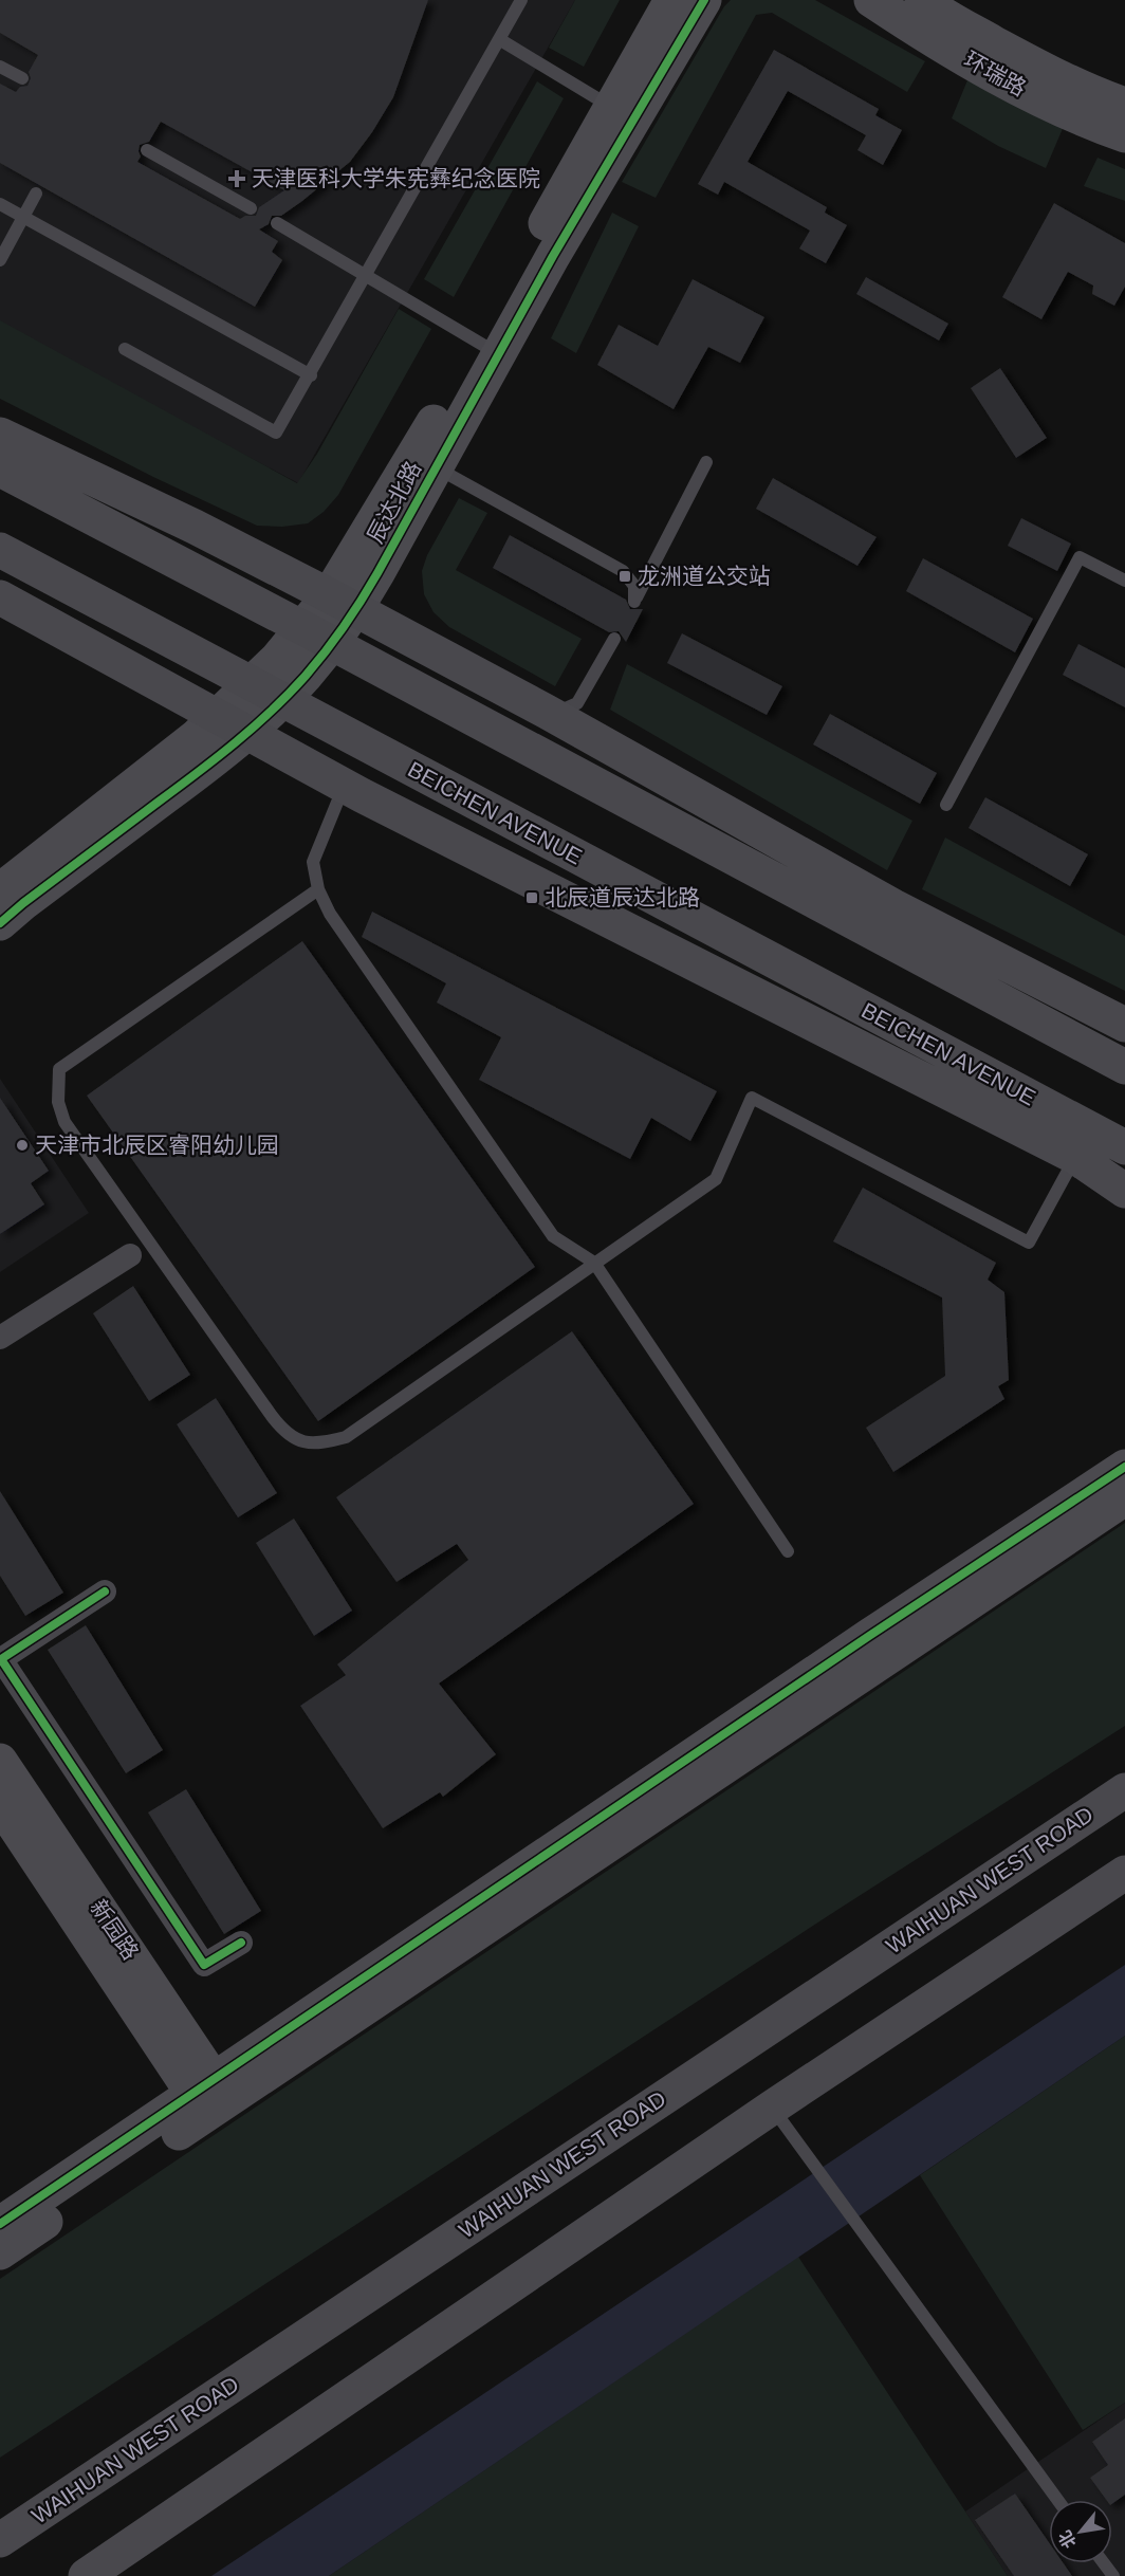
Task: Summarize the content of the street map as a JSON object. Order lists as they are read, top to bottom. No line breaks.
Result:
{"streets":{"main road":["BEICHEN AVENUE","WAIHUAN WEST ROAD"],"street":["环瑞路","辰达北路","新园路"]},"crossings":[["辰达北路","BEICHEN AVENUE"]],"places":{"health":["天津医科大学朱宪彝纪念医院"],"transit":["龙洲道公交站","北辰道辰达北路"],"other":["天津市北辰区睿阳幼儿园"]},"north":"bottom left"}
